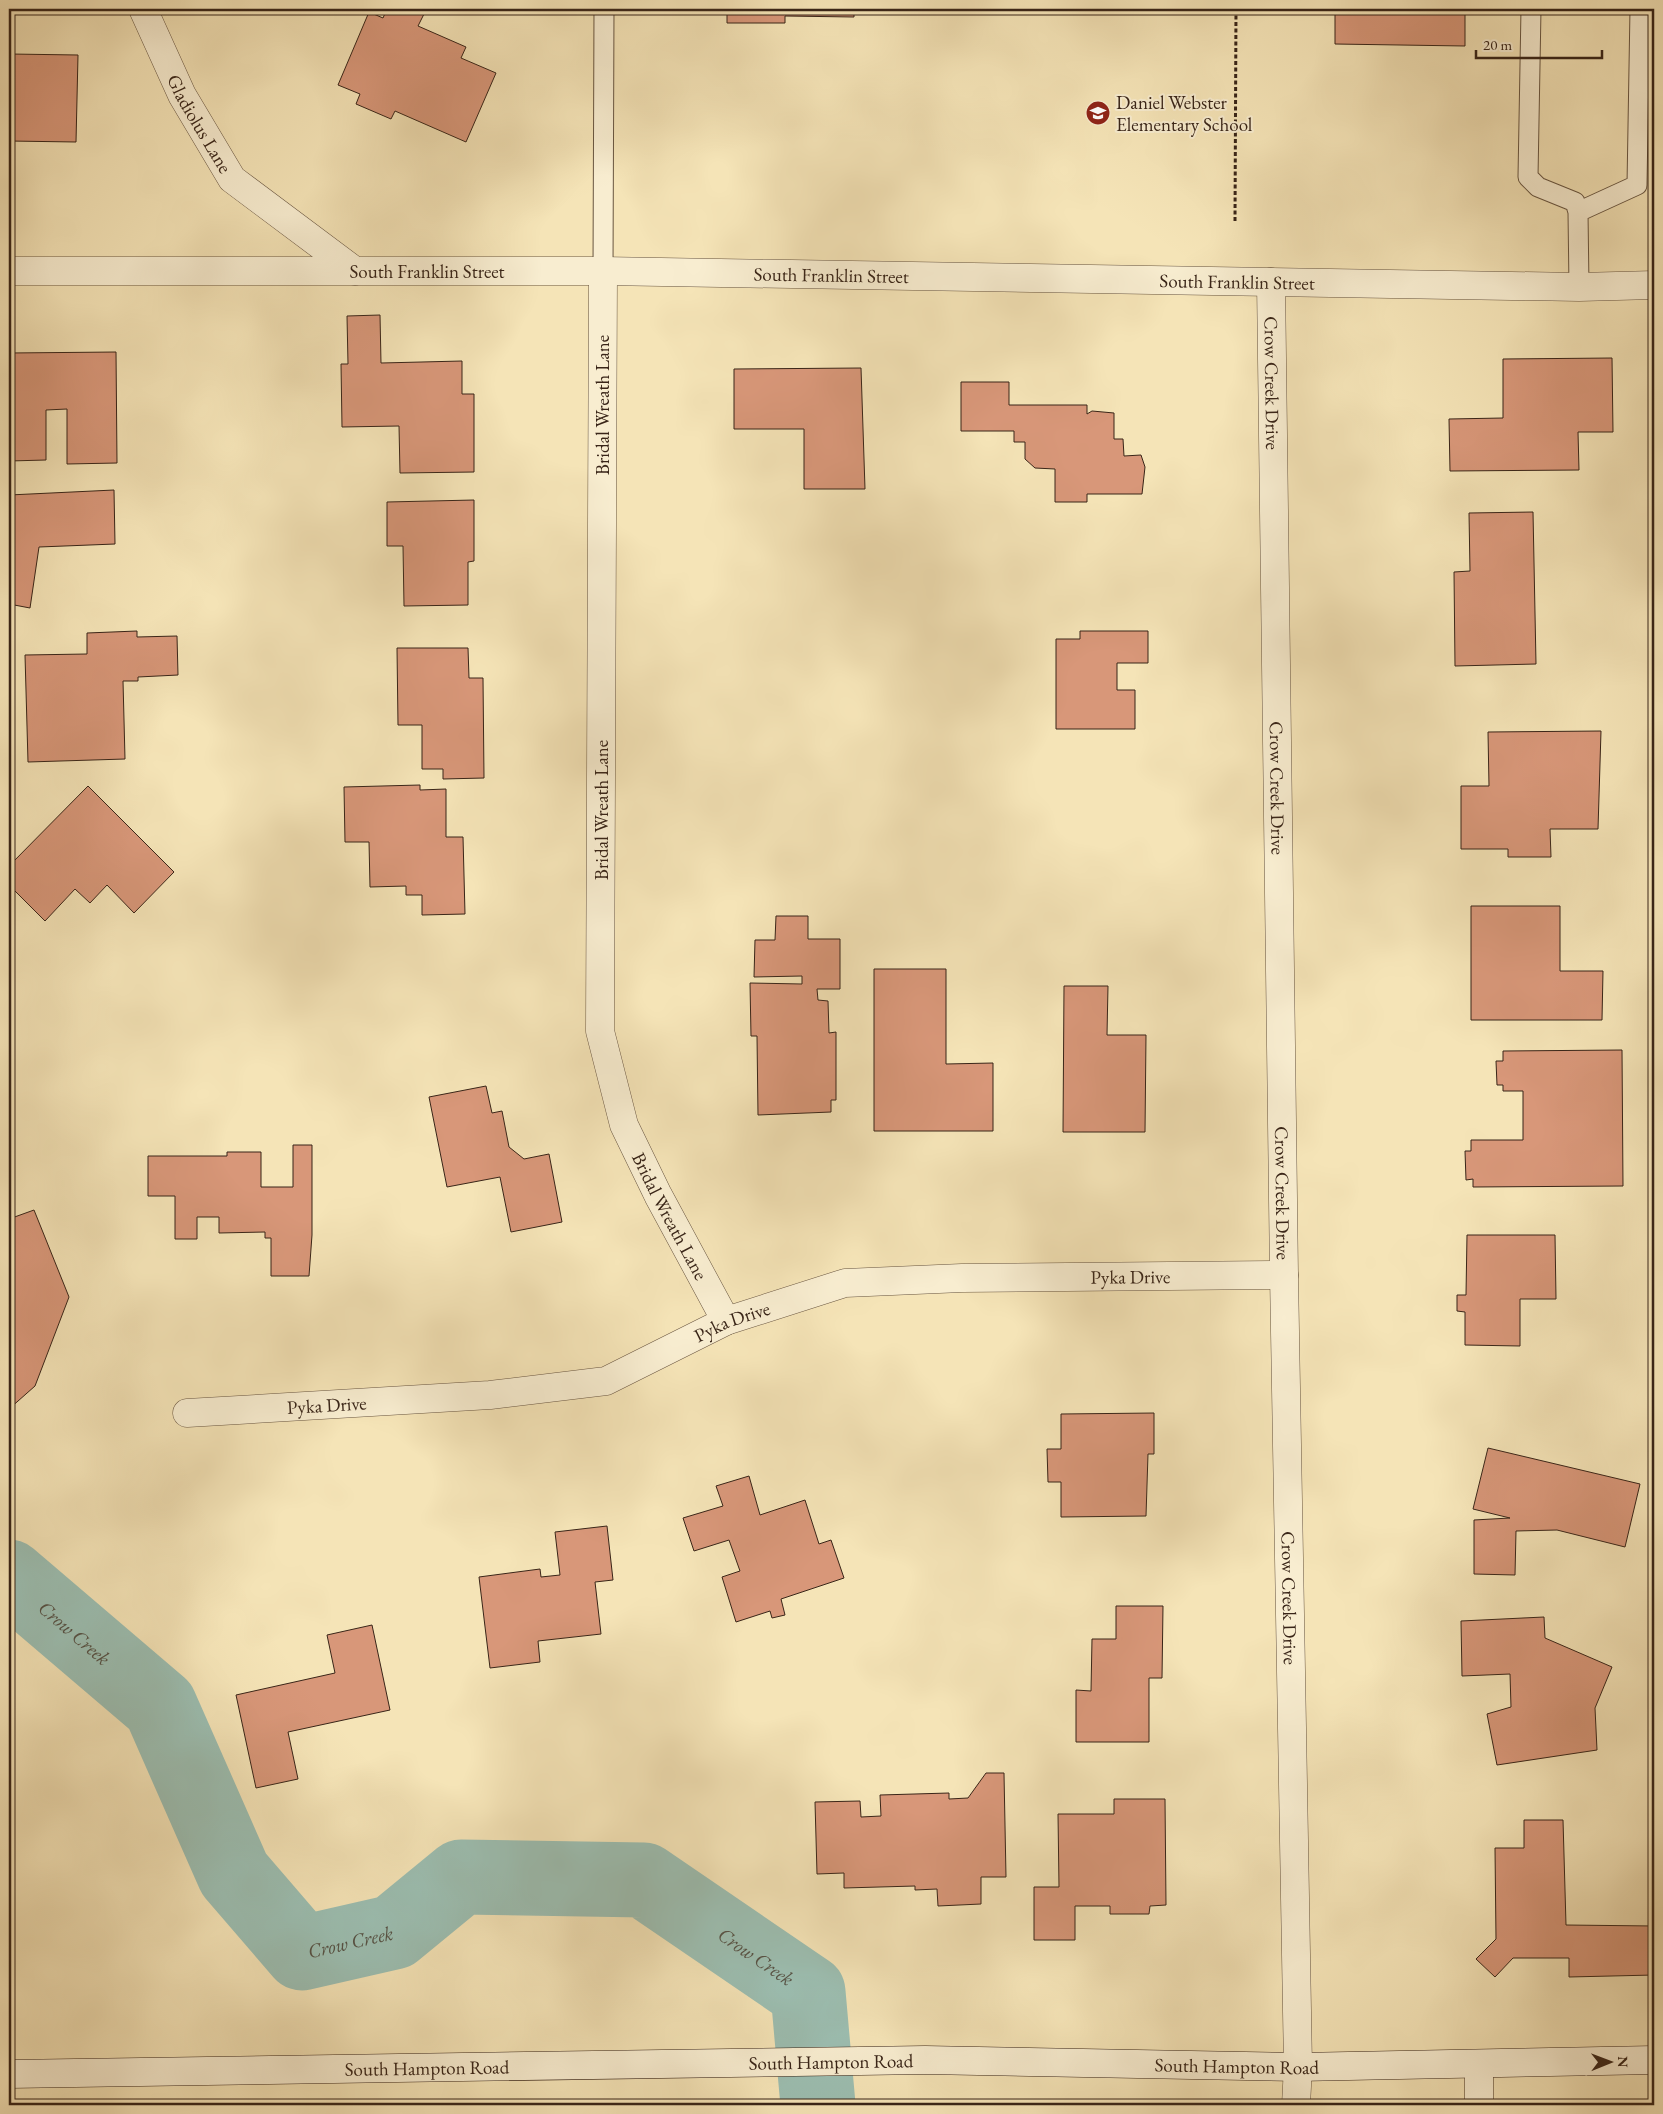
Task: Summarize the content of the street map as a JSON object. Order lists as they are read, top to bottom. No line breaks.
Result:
{"streets":{"street":["Gladiolus Lane","South Franklin Street","Crow Creek Drive","Bridal Wreath Lane","Pyka Drive","South Hampton Road"]},"crossings":[["Gladiolus Lane","South Franklin Street"],["South Franklin Street","Crow Creek Drive"],["South Franklin Street","Bridal Wreath Lane"],["Crow Creek Drive","Pyka Drive"],["Crow Creek Drive","South Hampton Road"],["Bridal Wreath Lane","Pyka Drive"]],"water":["Crow Creek"],"places":{"school or university":["Daniel Webster Elementary School"]},"scale_bar":"20 m","north":"right"}
